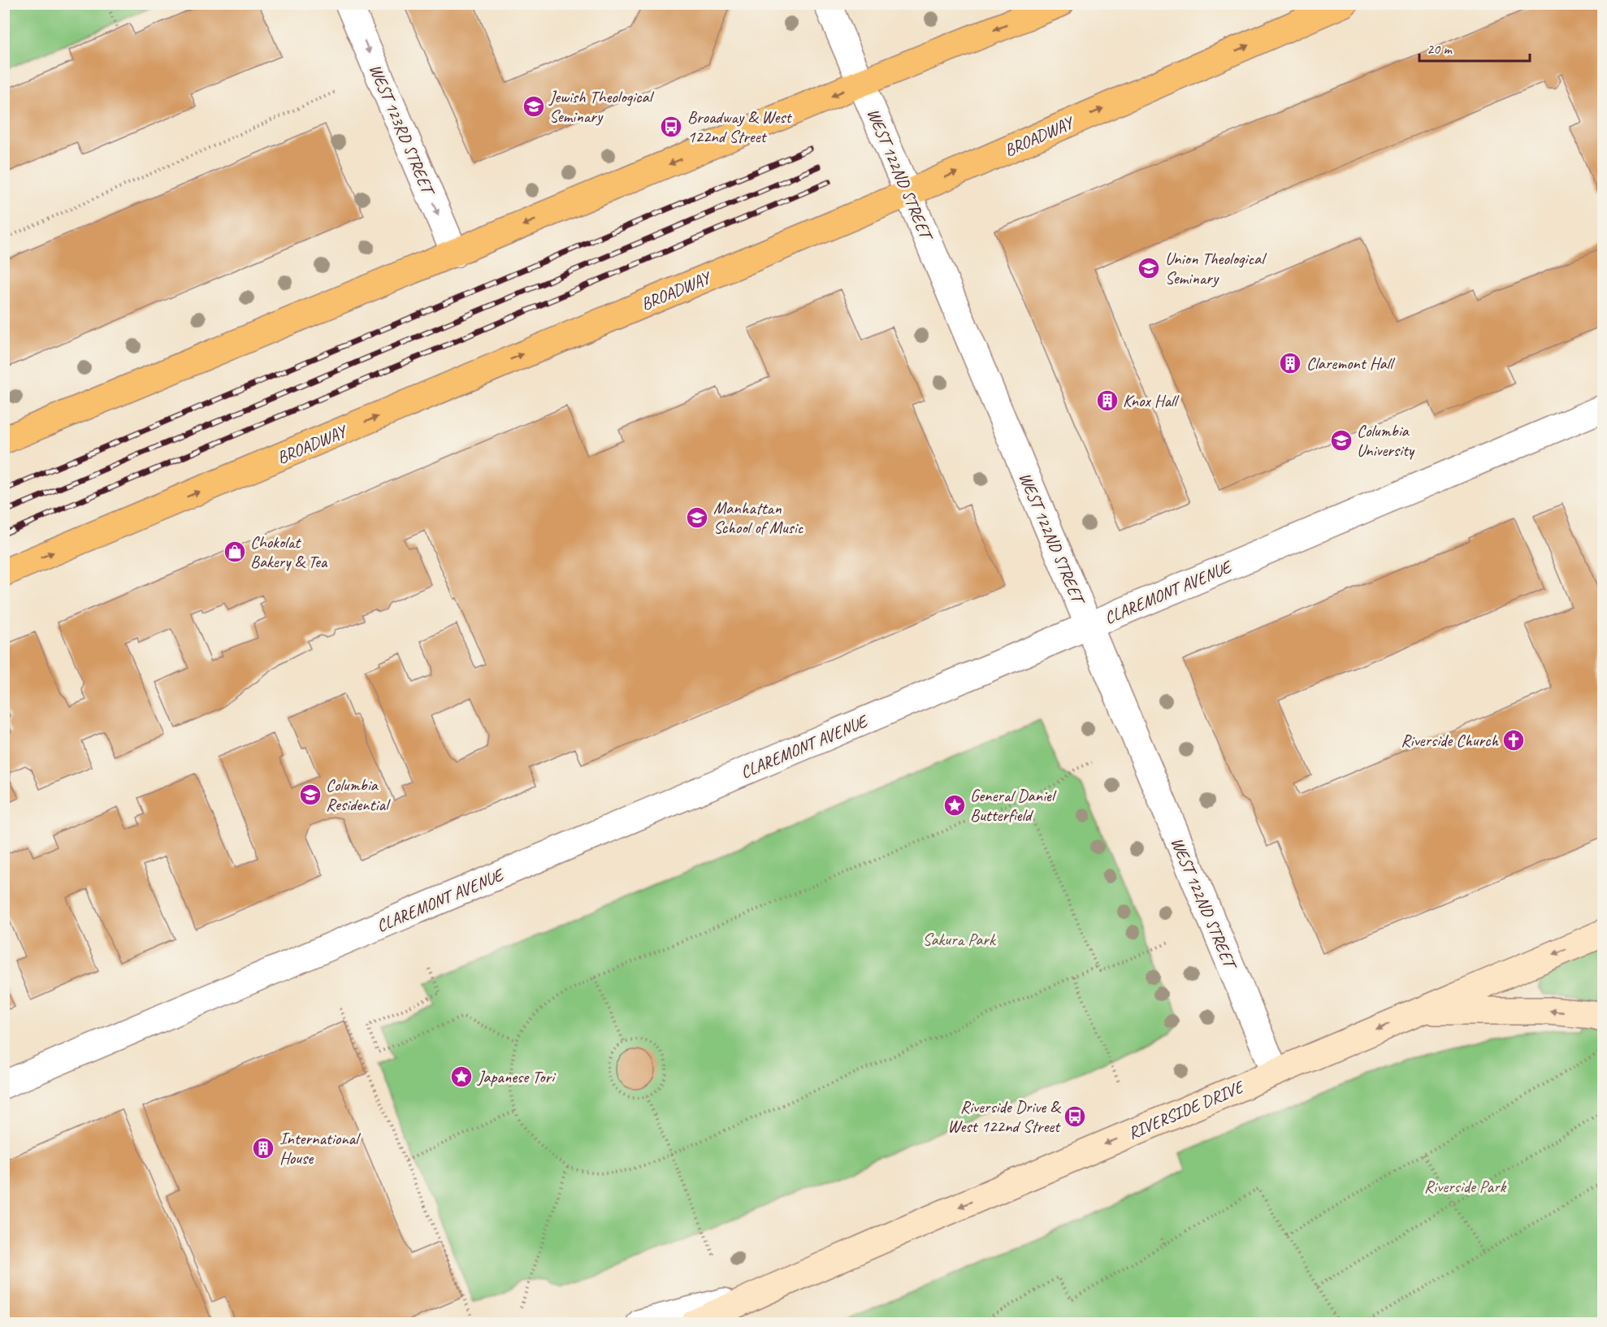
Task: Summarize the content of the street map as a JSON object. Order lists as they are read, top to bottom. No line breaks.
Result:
{"streets":{"main road":["BROADWAY","RIVERSIDE DRIVE"],"street":["WEST 123RD STREET","WEST 122ND STREET","CLAREMONT AVENUE"]},"crossings":[["BROADWAY","WEST 122ND STREET"],["WEST 122ND STREET","CLAREMONT AVENUE"],["WEST 122ND STREET","RIVERSIDE DRIVE"]],"one_way":["WEST 123RD STREET","RIVERSIDE DRIVE"],"parks":["Sakura Park","Riverside Park"],"places":{"school or university":["Jewish Theological Seminary","Union Theological Seminary","Columbia University","Manhattan School of Music","Columbia Residential"],"bus stop":["Broadway & West 122nd Street","Riverside Drive & West 122nd Street"],"building":["Claremont Hall","Knox Hall","International House"],"shop":["Chokolat Bakery & Tea"],"church":["Riverside Church"],"place":["General Daniel Butterfield","Japanese Tori"]},"scale_bar":"20 m"}
